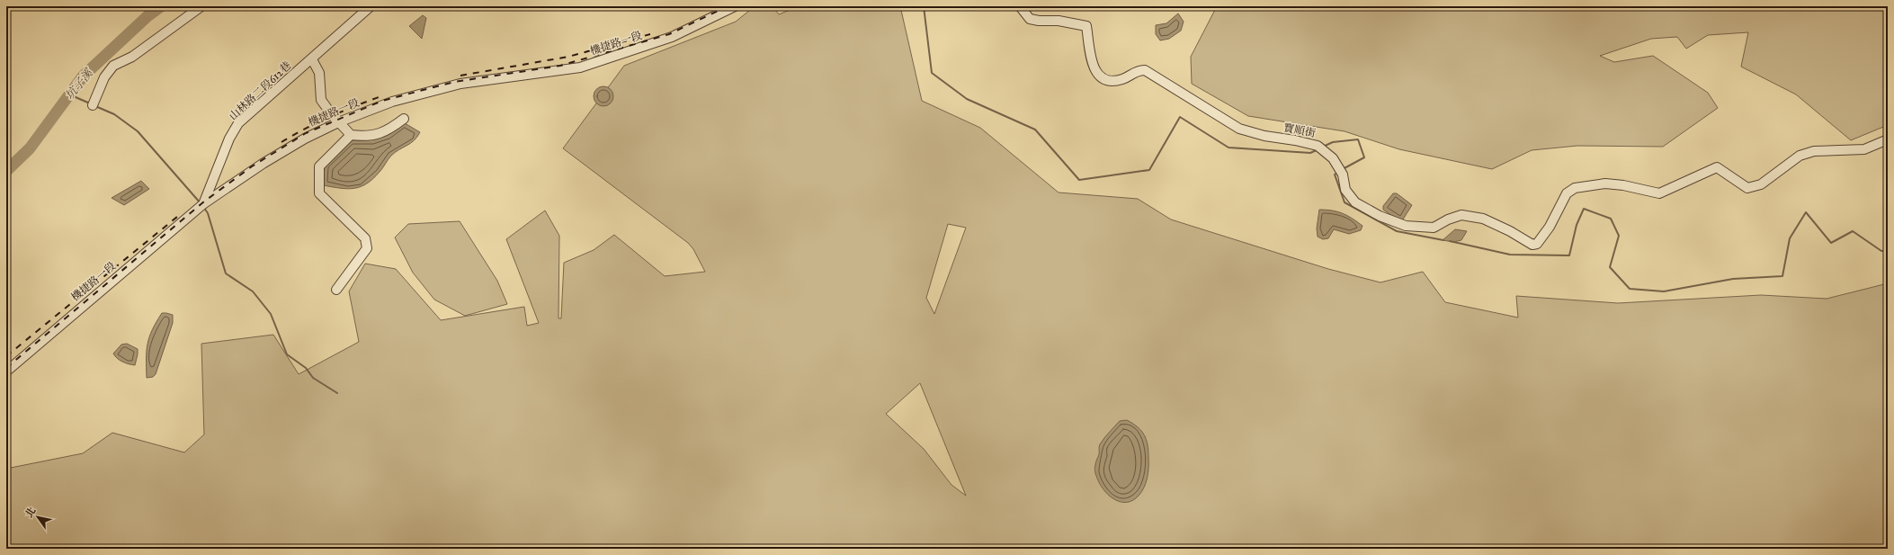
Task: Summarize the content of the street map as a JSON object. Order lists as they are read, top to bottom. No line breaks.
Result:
{"streets":{"street":["機捷路一段","山林路二段612巷","寶順街"]},"crossings":[["機捷路一段","山林路二段612巷"]],"water":["坑子溪"],"north":"top left"}
